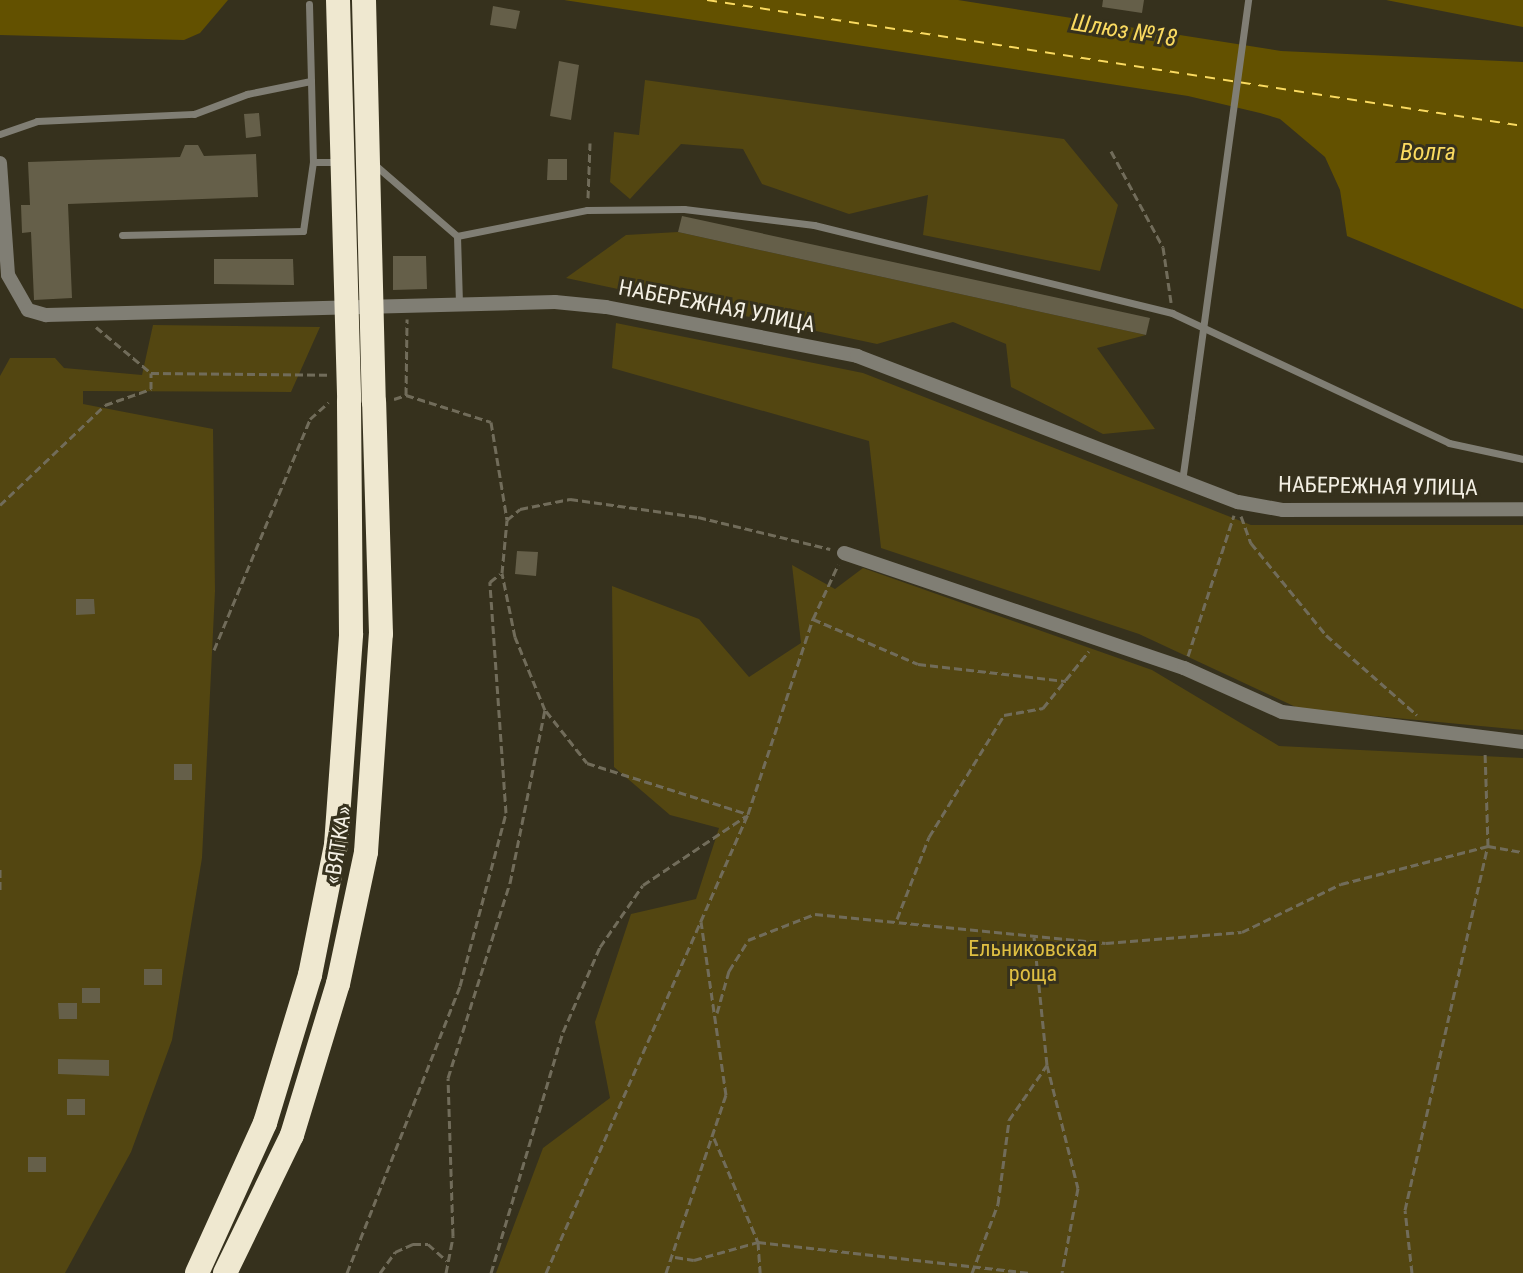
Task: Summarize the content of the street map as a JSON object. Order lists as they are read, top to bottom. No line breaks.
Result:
{"streets":{"highway":["«ВЯТКА»"],"street":["НАБЕРЕЖНАЯ УЛИЦА"]},"water":["Шлюз №18","Волга"],"parks":["Ельниковская роща"]}
